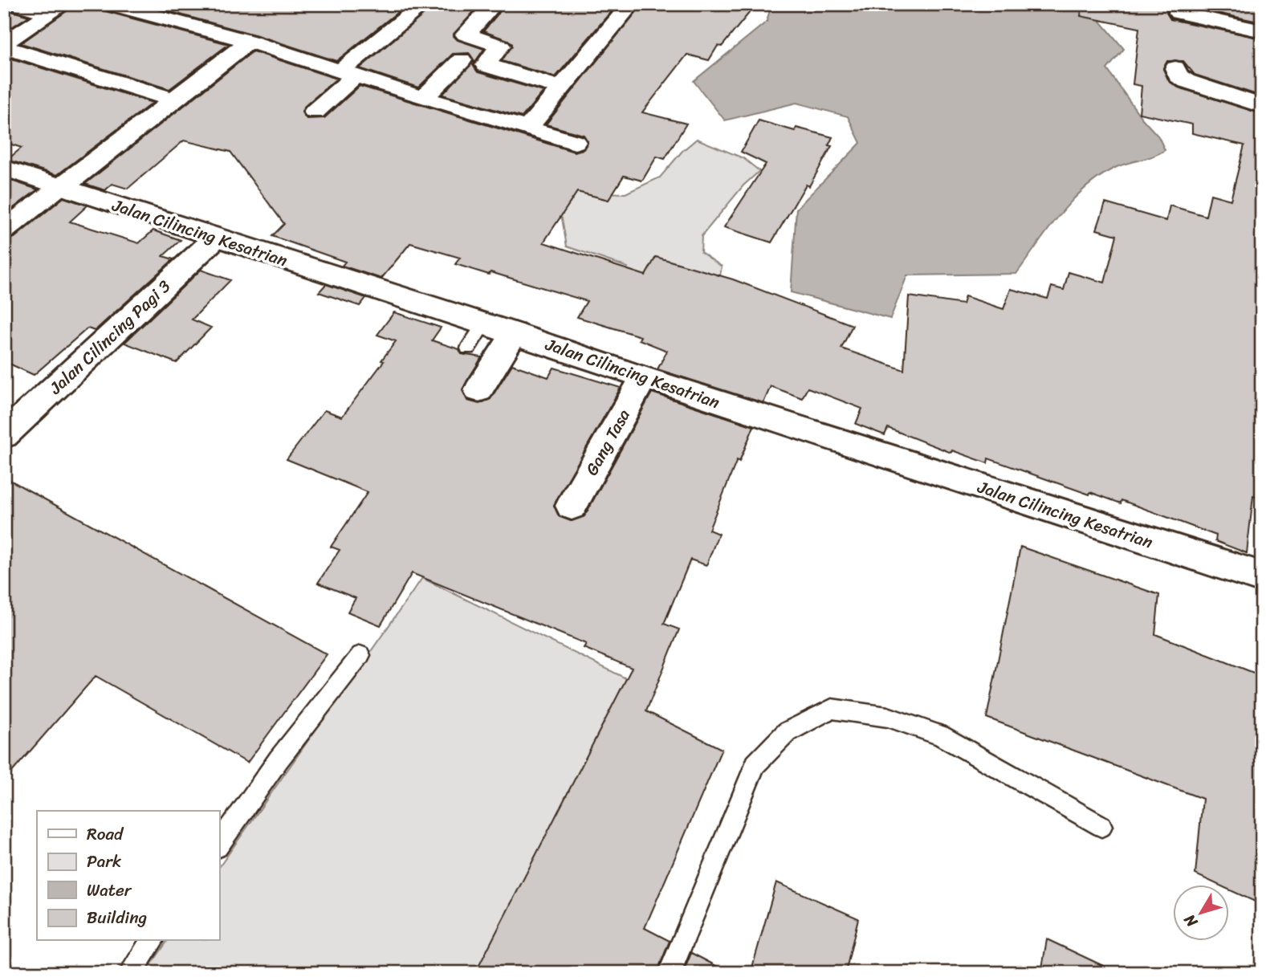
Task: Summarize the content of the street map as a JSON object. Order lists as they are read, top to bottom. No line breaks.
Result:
{"streets":{"street":["Jalan Cilincing Kesatrian","Jalan Cilincing Pagi 3","Gang Tasa"]},"crossings":[["Jalan Cilincing Kesatrian","Jalan Cilincing Pagi 3"],["Jalan Cilincing Kesatrian","Gang Tasa"]],"legend":["Road","Park","Water","Building"],"north":"bottom left"}
